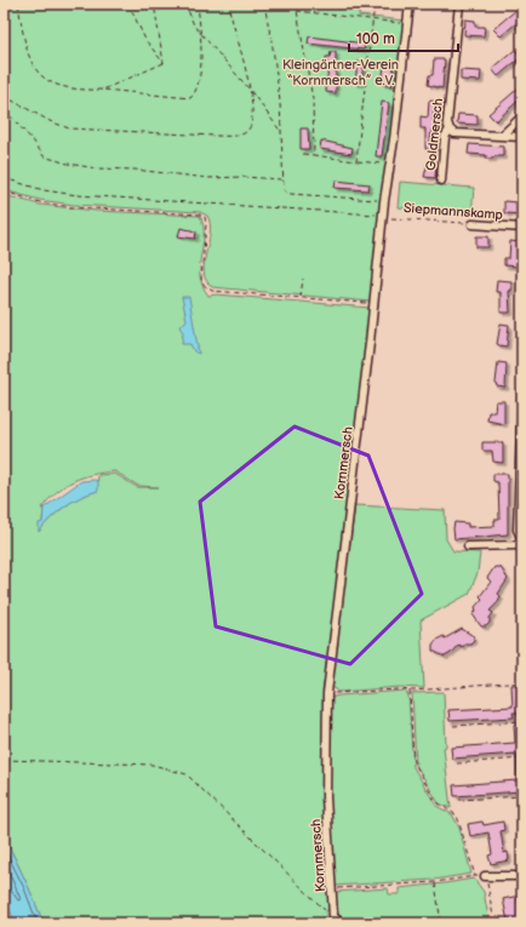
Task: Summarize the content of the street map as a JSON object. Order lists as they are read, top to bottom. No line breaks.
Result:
{"streets":{"street":["Goldmersch","Siepmannskamp","Kornmersch"]},"crossings":[["Siepmannskamp","Kornmersch"]],"parks":["Kleingärtner-Verein “Kornmersch” e.V."],"scale_bar":"100 m"}
